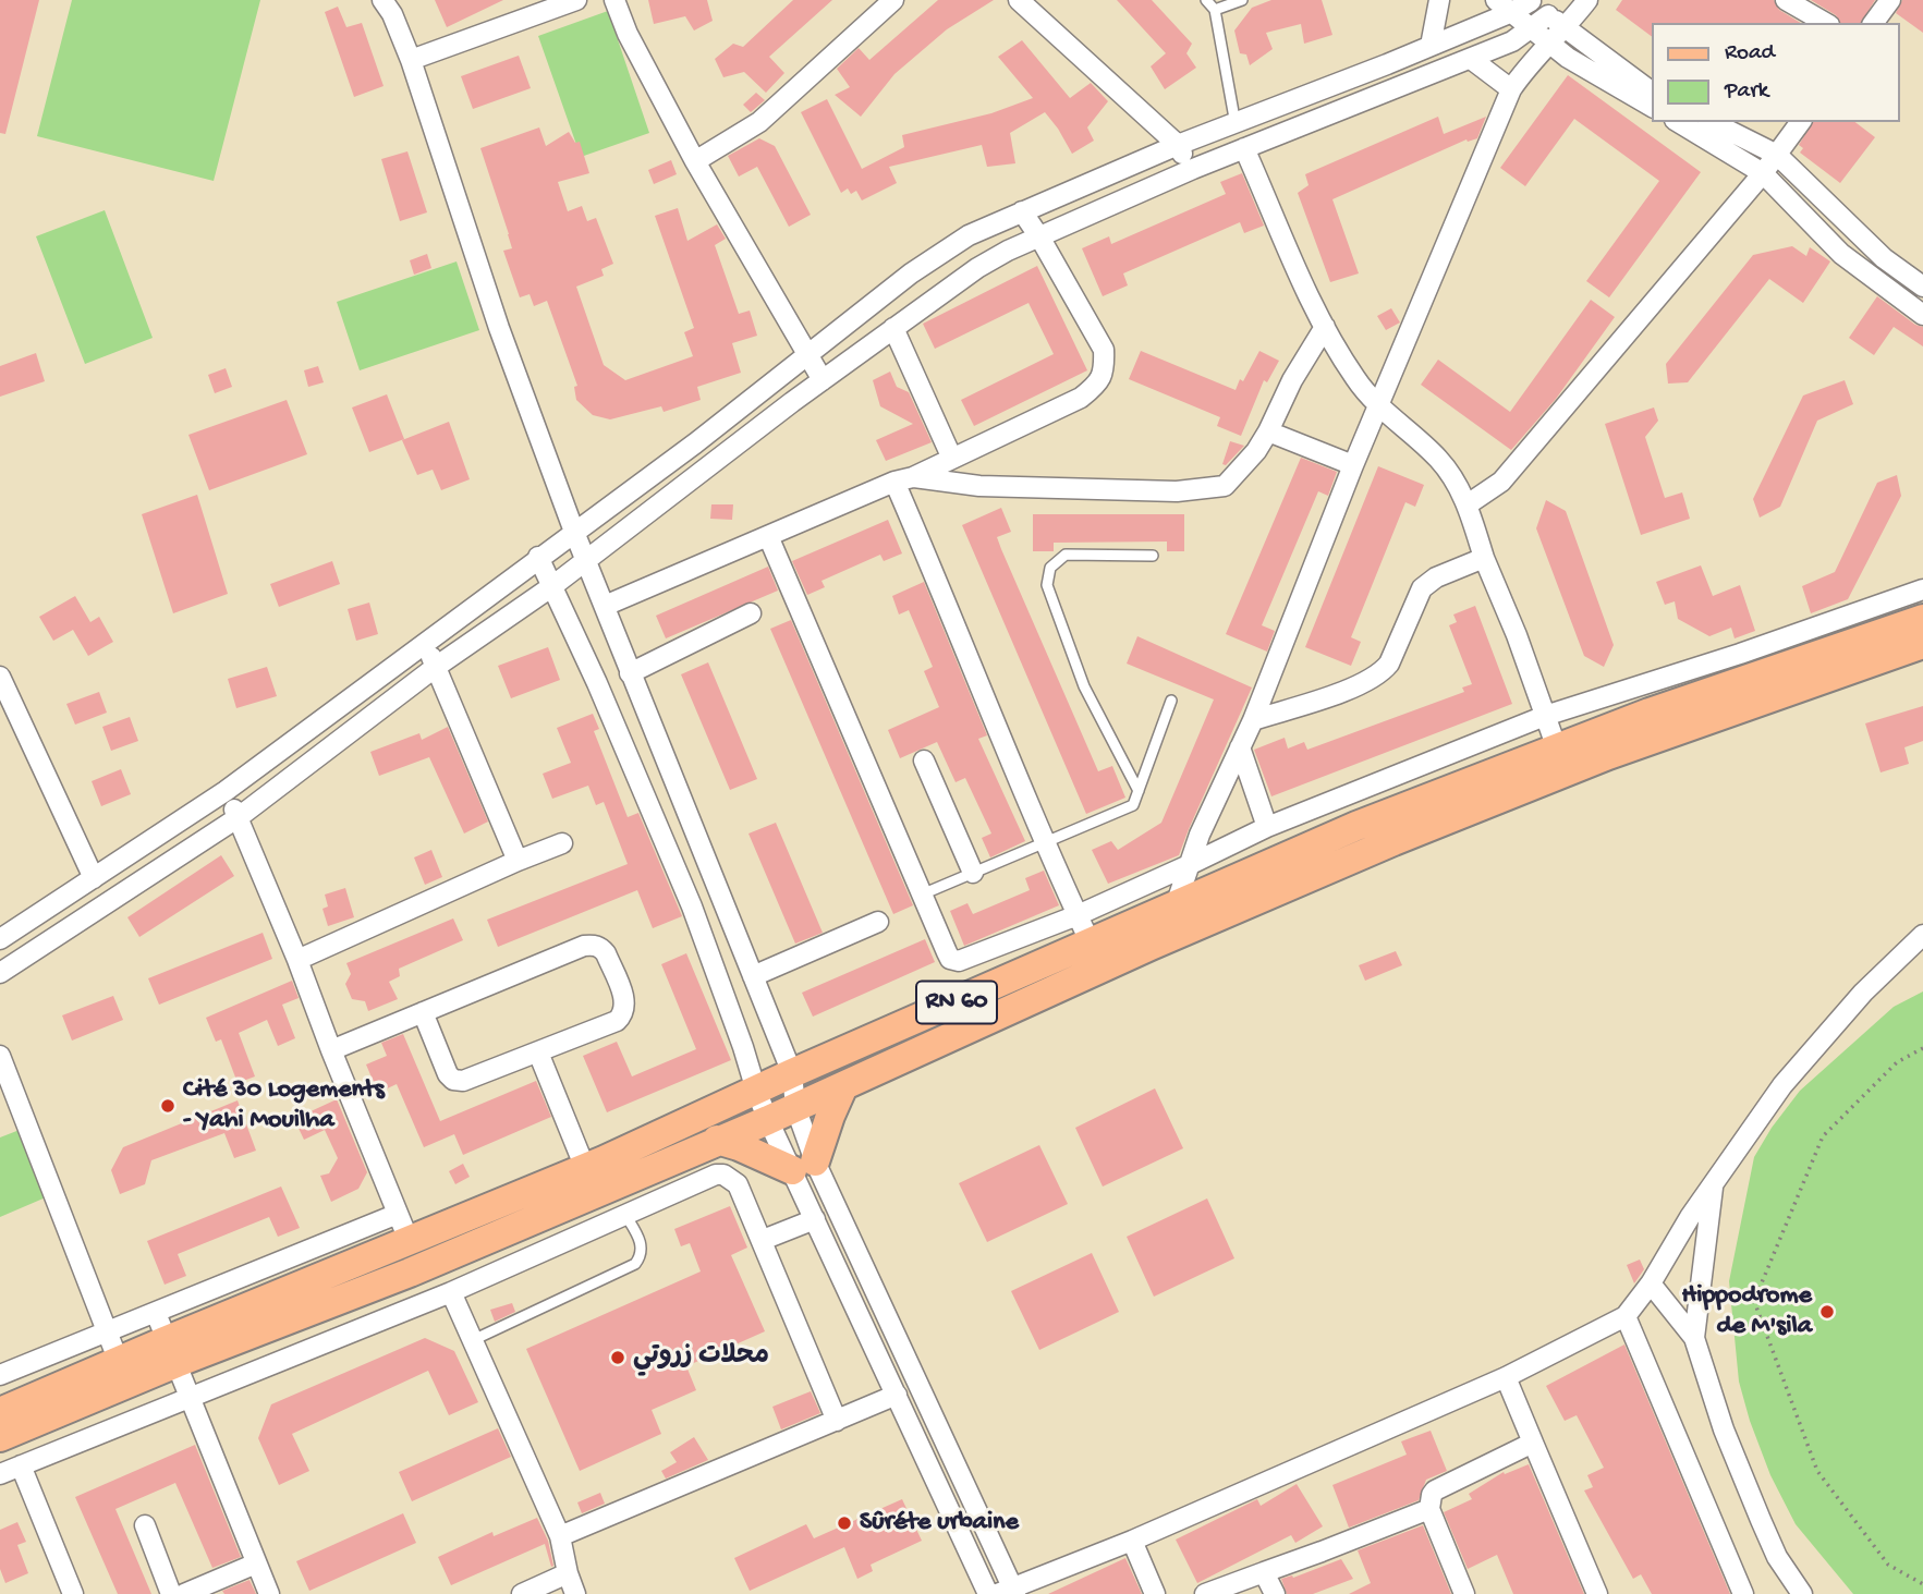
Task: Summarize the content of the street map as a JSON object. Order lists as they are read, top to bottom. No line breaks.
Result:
{"streets":{"main road":["RN 60"]},"places":["Cité 30 Logements - Yahi Mouilha","Hippodrome de M'sila","محلات زروتي","Sûréte urbaine"],"legend":["Road","Park"]}
